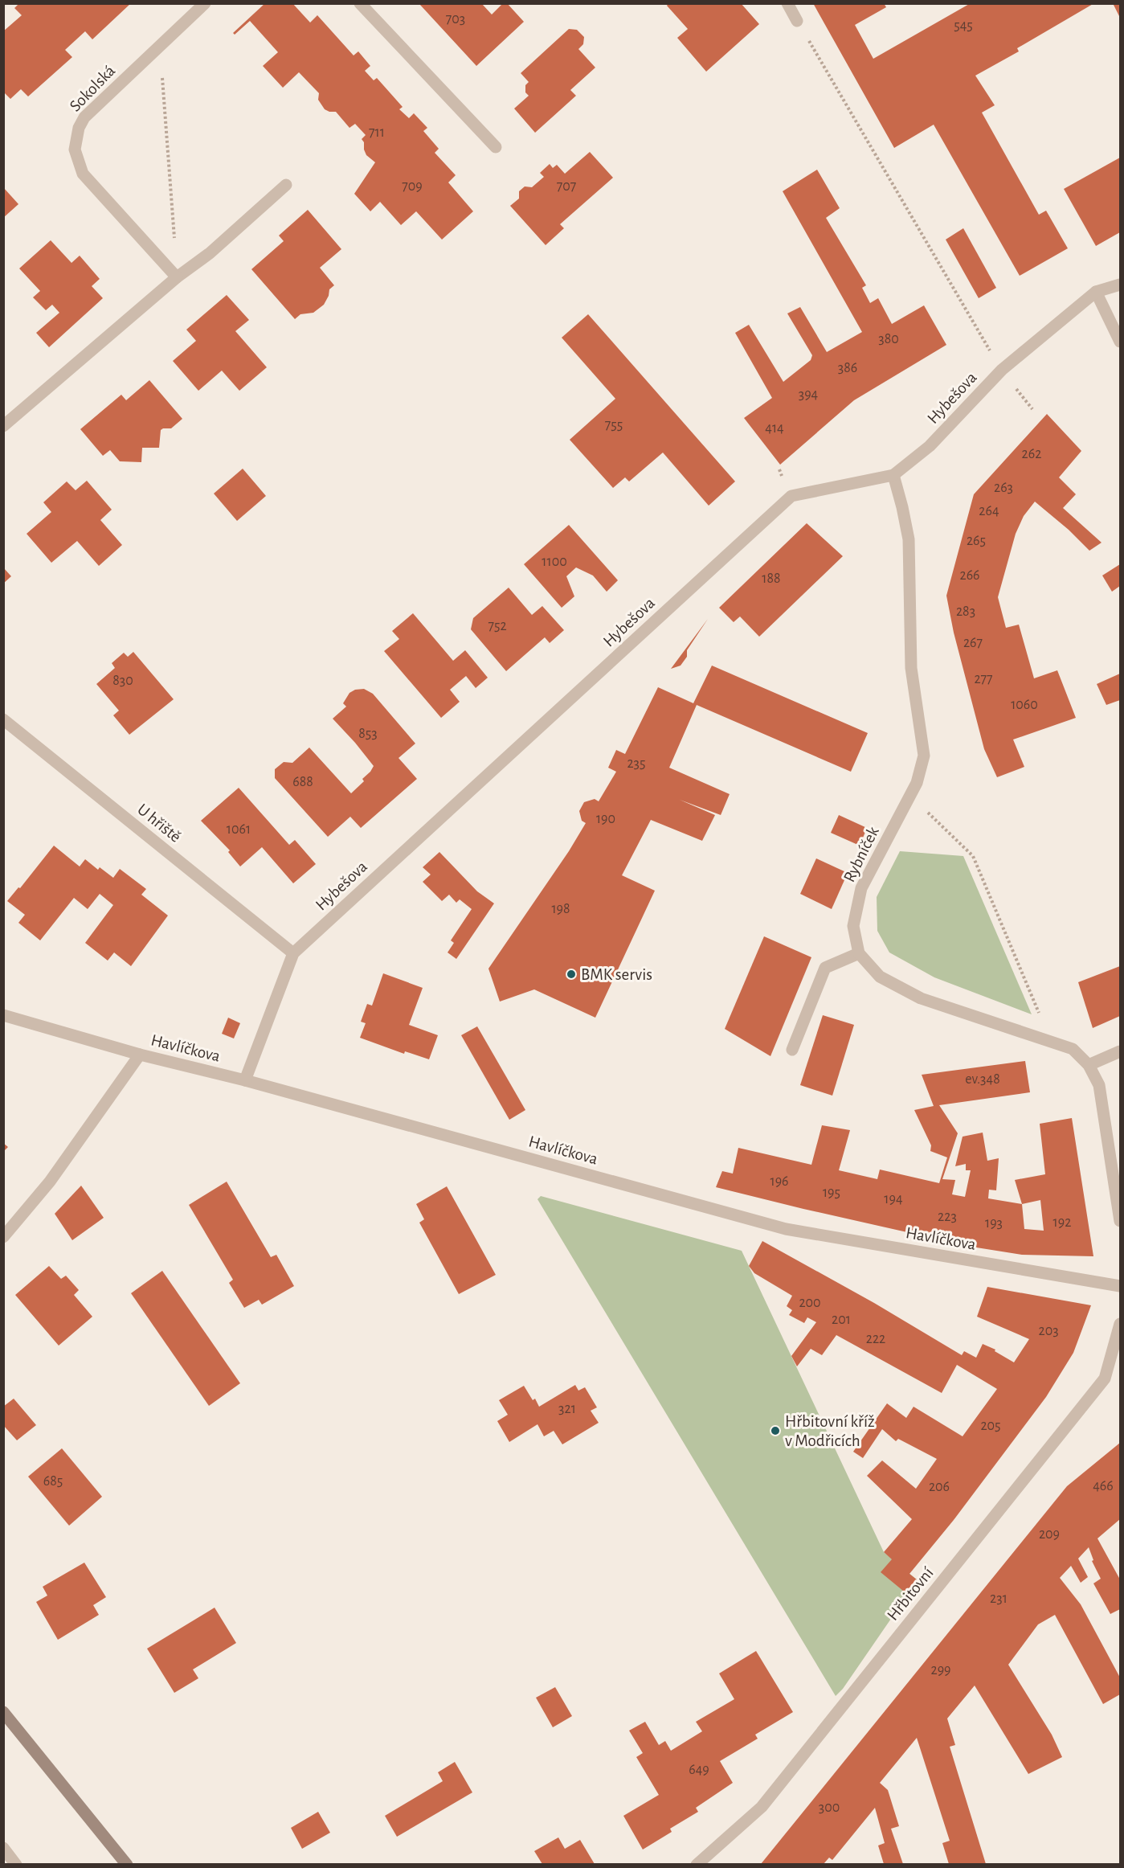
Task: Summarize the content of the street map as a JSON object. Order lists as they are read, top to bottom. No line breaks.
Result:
{"streets":{"street":["Sokolská","Hybešova","U hřiště","Rybníček","Havlíčkova","Hřbitovní"]},"crossings":[["Hybešova","U hřiště"],["Hybešova","Rybníček"],["Hybešova","Havlíčkova"]],"places":["BMK servis","Hřbitovní kříž v Modřicích"],"house_numbers":["703","545","711","709","707","380","386","394","755","414","262","263","264","265","1100","266","188","283","752","267","277","830","1060","853","235","688","190","1061","198","ev.348","196","195","194","223","192","193","200","201","203","222","321","205","685","466","206","209","231","299","649","300"]}
